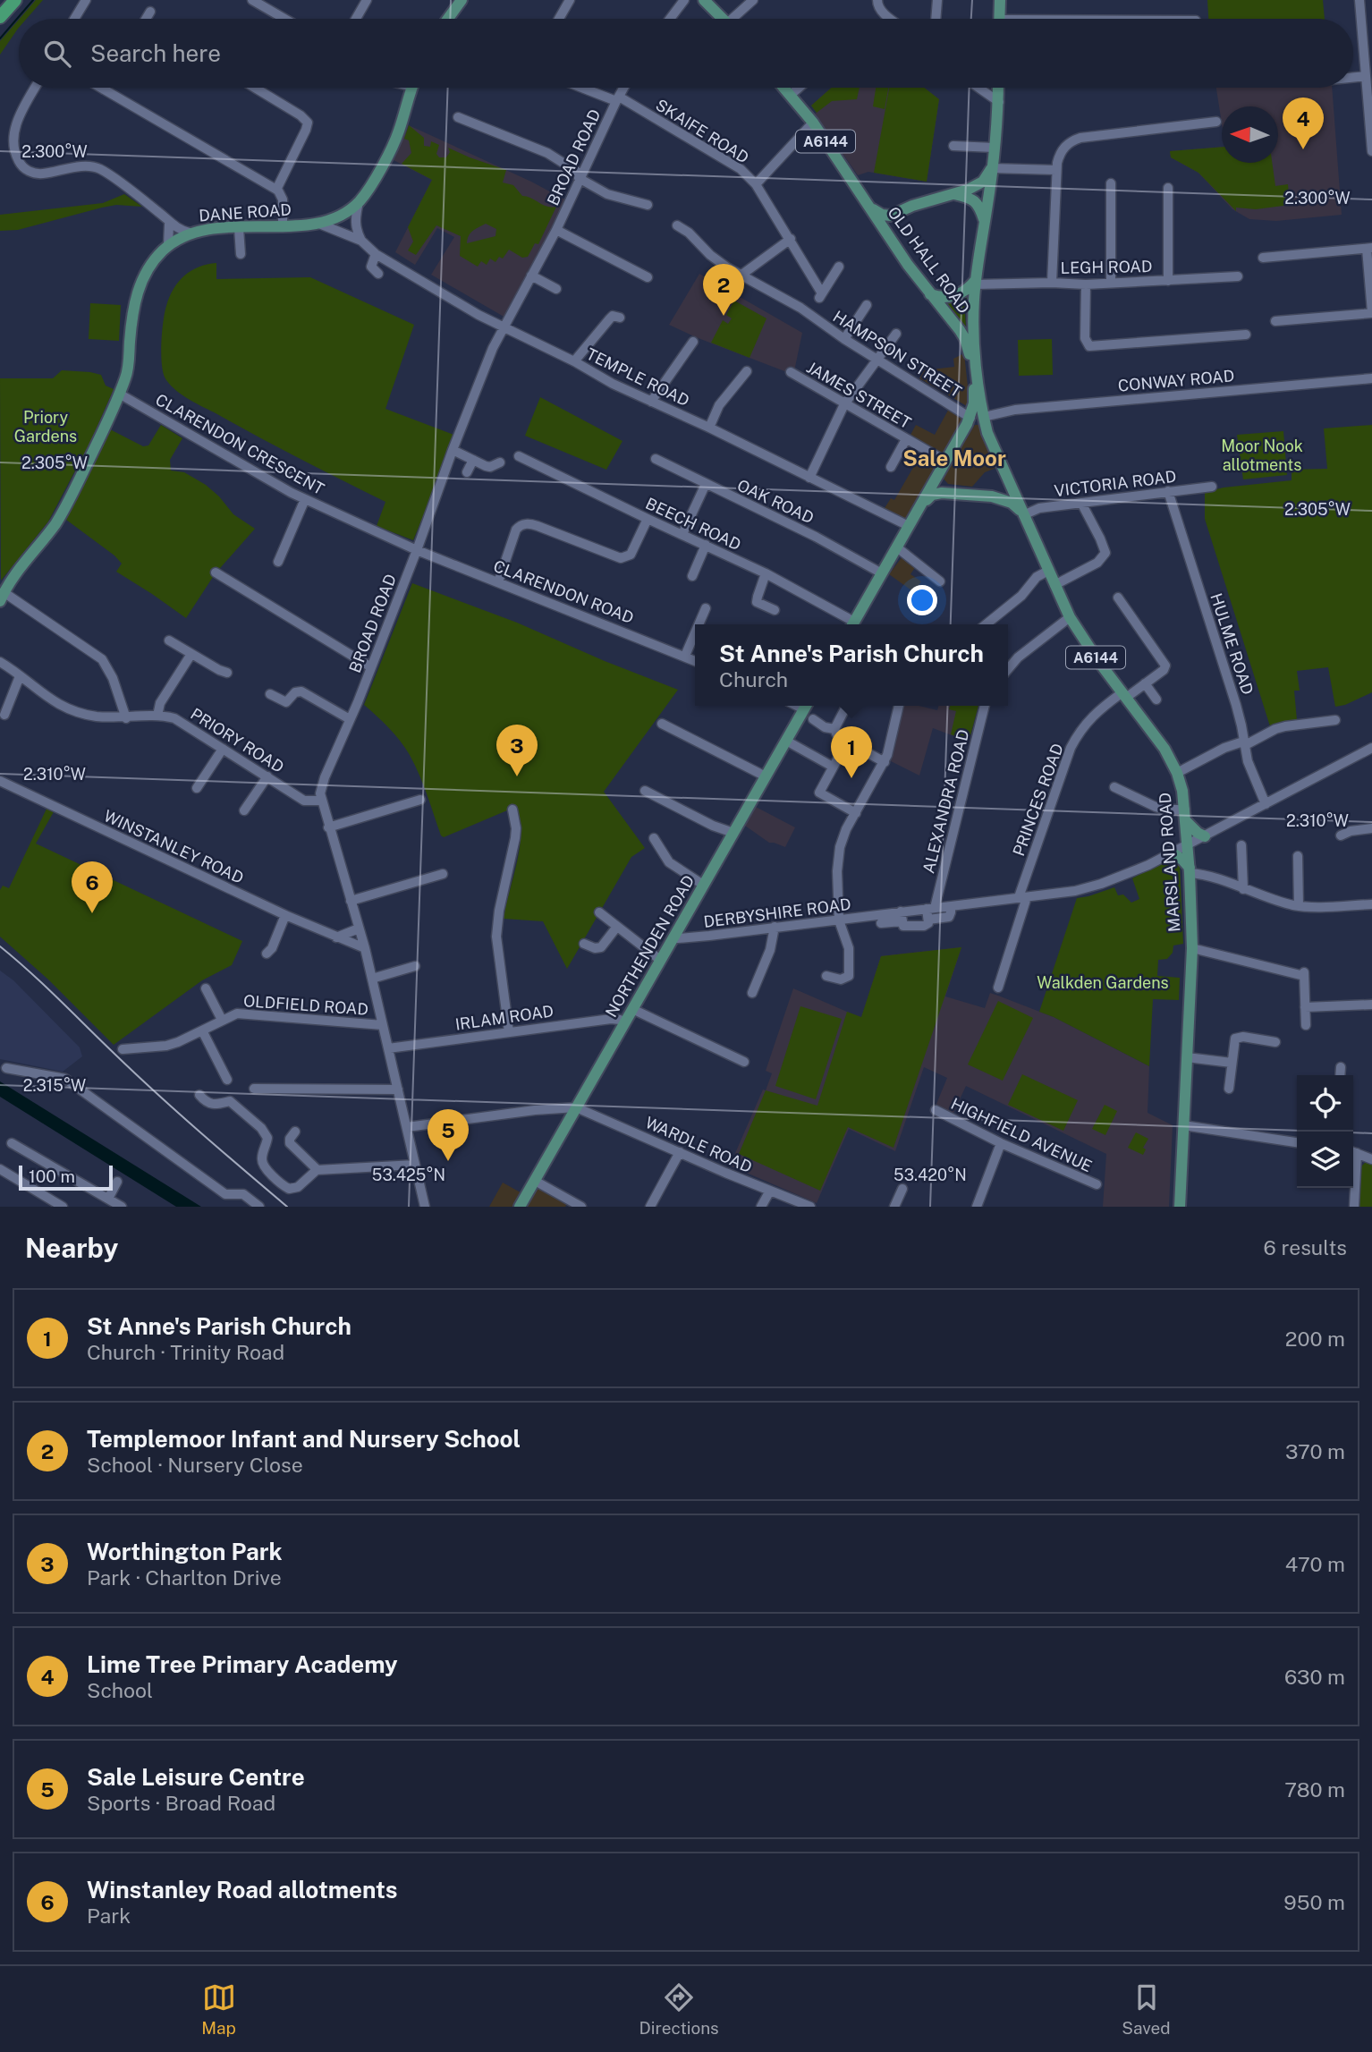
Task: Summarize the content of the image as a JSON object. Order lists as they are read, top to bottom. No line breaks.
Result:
{"streets":{"main road":["A6144","DANE ROAD","OLD HALL ROAD","MARSLAND ROAD","NORTHENDEN ROAD"],"street":["SKAIFE ROAD","BROAD ROAD","LEGH ROAD","HAMPSON STREET","TEMPLE ROAD","CONWAY ROAD","JAMES STREET","CLARENDON CRESCENT","VICTORIA ROAD","OAK ROAD","BEECH ROAD","CLARENDON ROAD","HULME ROAD","PRIORY ROAD","PRINCES ROAD","ALEXANDRA ROAD","WINSTANLEY ROAD","DERBYSHIRE ROAD","OLDFIELD ROAD","IRLAM ROAD","HIGHFIELD AVENUE","WARDLE ROAD"]},"crossings":[["SKAIFE ROAD","BROAD ROAD"],["A6144","OLD HALL ROAD"],["A6144","LEGH ROAD"],["A6144","HAMPSON STREET"],["A6144","CONWAY ROAD"],["A6144","JAMES STREET"],["A6144","MARSLAND ROAD"],["BROAD ROAD","TEMPLE ROAD"],["BROAD ROAD","CLARENDON CRESCENT"],["BROAD ROAD","CLARENDON ROAD"],["BROAD ROAD","PRIORY ROAD"],["BROAD ROAD","WINSTANLEY ROAD"],["BROAD ROAD","OLDFIELD ROAD"],["BROAD ROAD","IRLAM ROAD"],["DANE ROAD","TEMPLE ROAD"],["DANE ROAD","CLARENDON CRESCENT"],["OLD HALL ROAD","LEGH ROAD"],["OLD HALL ROAD","HAMPSON STREET"],["CONWAY ROAD","MARSLAND ROAD"],["CLARENDON CRESCENT","CLARENDON ROAD"],["VICTORIA ROAD","HULME ROAD"],["VICTORIA ROAD","MARSLAND ROAD"],["HULME ROAD","DERBYSHIRE ROAD"],["PRINCES ROAD","MARSLAND ROAD"],["PRINCES ROAD","DERBYSHIRE ROAD"],["ALEXANDRA ROAD","DERBYSHIRE ROAD"],["MARSLAND ROAD","DERBYSHIRE ROAD"],["DERBYSHIRE ROAD","NORTHENDEN ROAD"],["NORTHENDEN ROAD","IRLAM ROAD"],["NORTHENDEN ROAD","WARDLE ROAD"]],"districts":["Sale Moor"],"parks":["Priory Gardens","Moor Nook allotments","Walkden Gardens"],"scale_bar":"100 m","north":"left","page":{"search":"Search here","pins":["4","2","3","1","6","5"],"popup":["St Anne's Parish Church","Church"],"scale":"100 m","heading":["Nearby","6 results"],"list":[{"mark":"1","name":"St Anne's Parish Church","note":"Church · Trinity Road","value":"200 m"},{"mark":"2","name":"Templemoor Infant and Nursery School","note":"School · Nursery Close","value":"370 m"},{"mark":"3","name":"Worthington Park","note":"Park · Charlton Drive","value":"470 m"},{"mark":"4","name":"Lime Tree Primary Academy","note":"School","value":"630 m"},{"mark":"5","name":"Sale Leisure Centre","note":"Sports · Broad Road","value":"780 m"},{"mark":"6","name":"Winstanley Road allotments","note":"Park","value":"950 m"}],"nav":["Map","Directions","Saved"]},"coordinates":["2.300°W","2.305°W","2.310°W","2.315°W","53.425°N","53.420°N"]}
